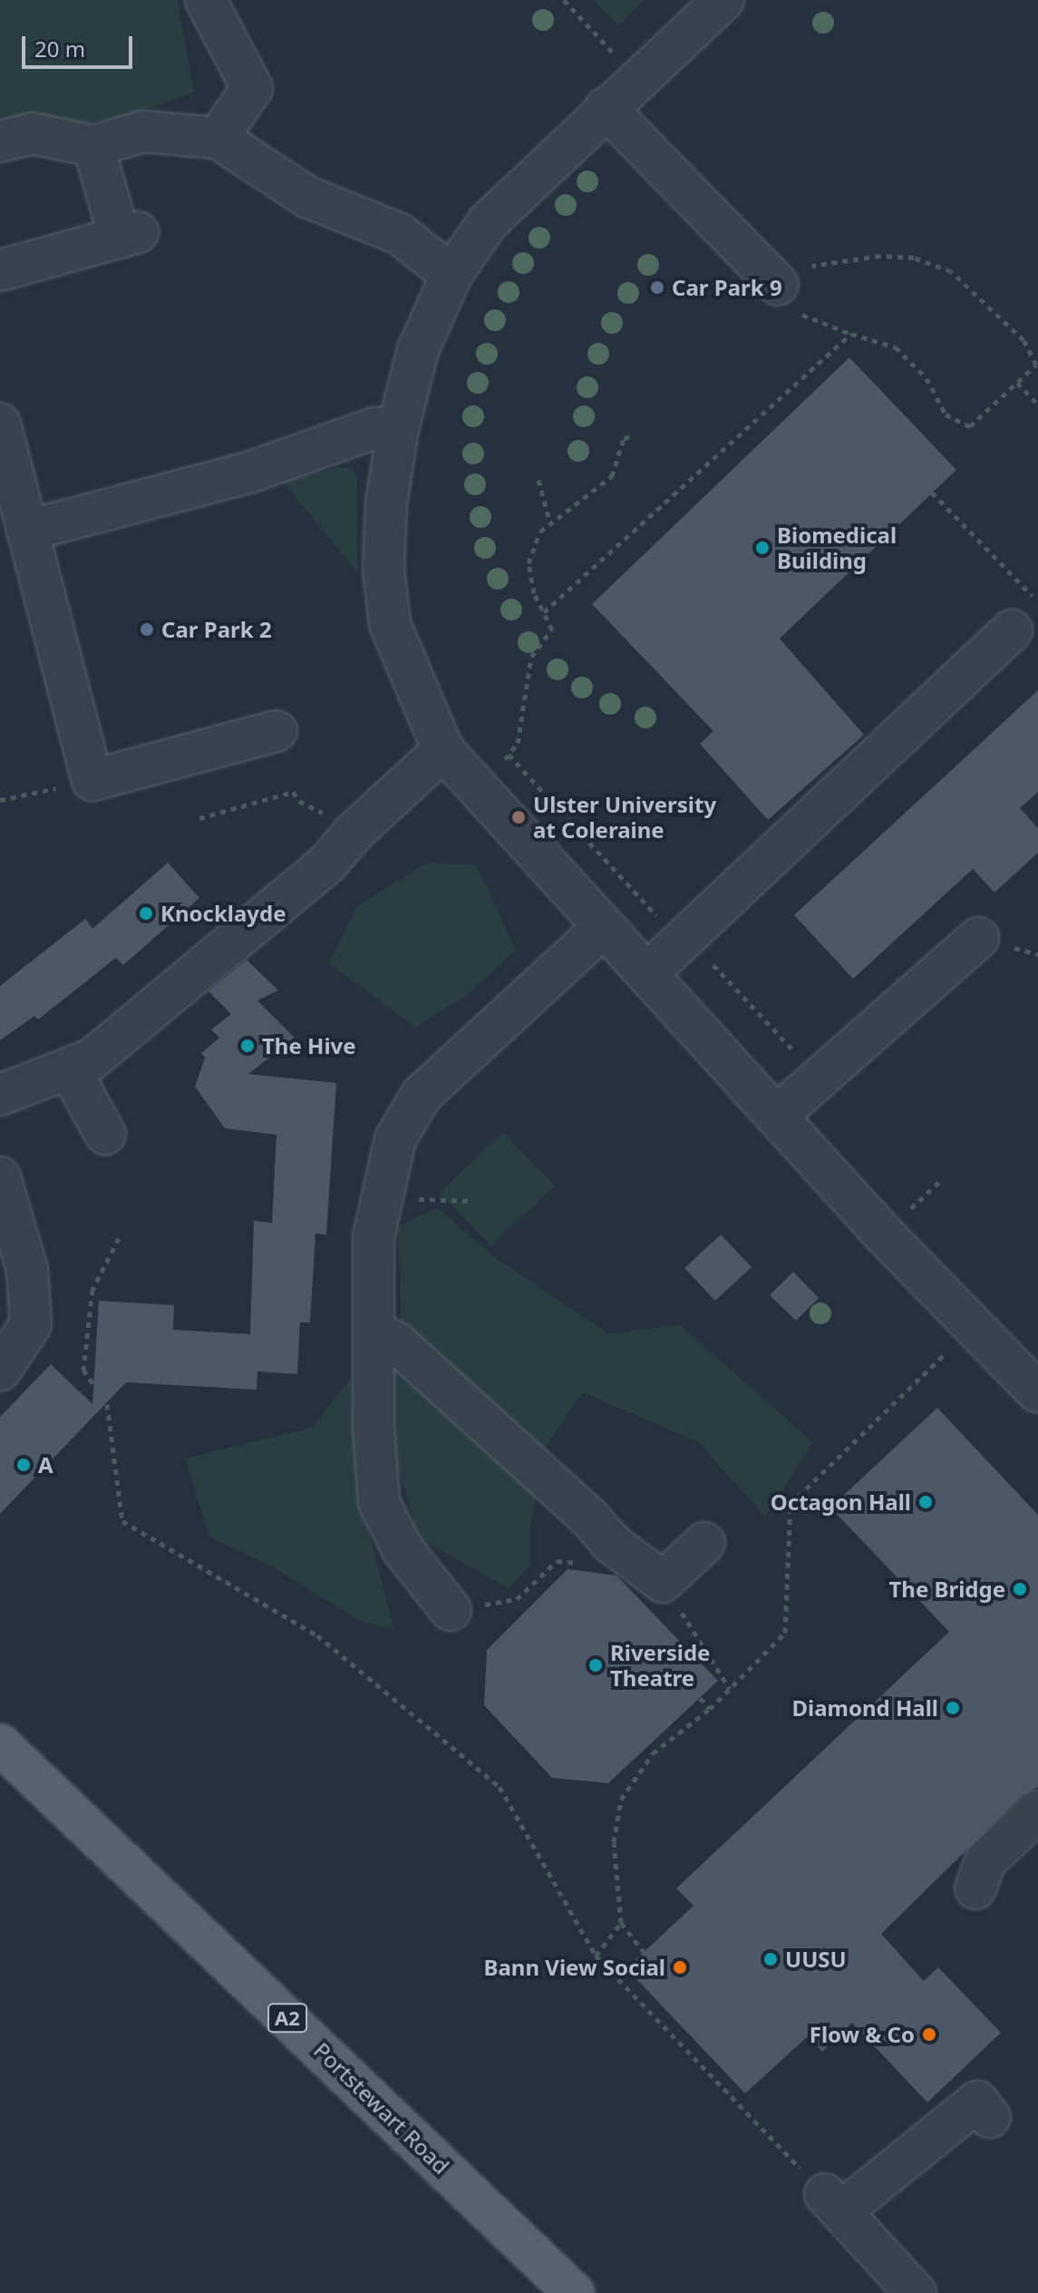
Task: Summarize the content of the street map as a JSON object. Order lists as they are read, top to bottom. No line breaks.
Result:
{"streets":{"main road":["A2","Portstewart Road"]},"places":["Car Park 9","Biomedical Building","Car Park 2","Ulster University at Coleraine","Knocklayde","The Hive","A","Octagon Hall","The Bridge","Riverside Theatre","Diamond Hall","UUSU","Bann View Social","Flow & Co"],"scale_bar":"20 m"}
